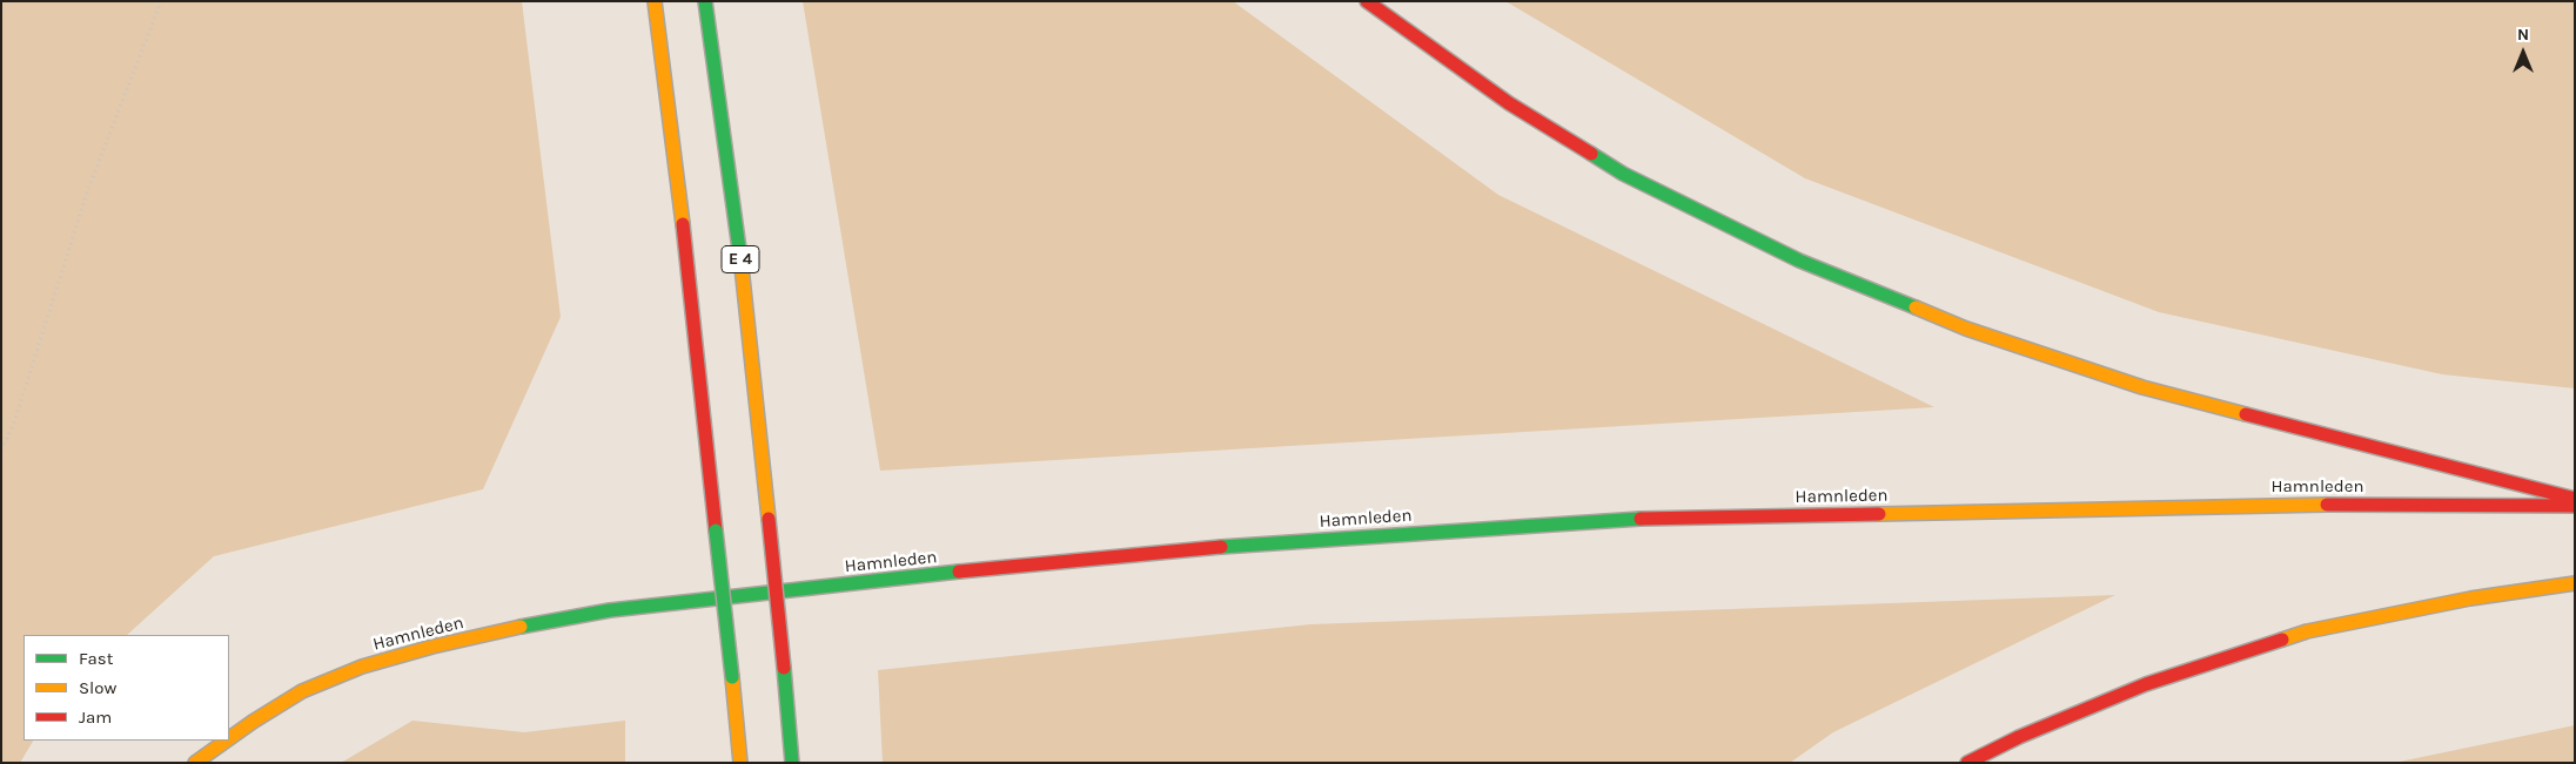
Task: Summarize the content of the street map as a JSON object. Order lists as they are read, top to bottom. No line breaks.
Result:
{"streets":{"main road":["E 4","Hamnleden"]},"legend":["Fast","Slow","Jam"],"north":"top"}
